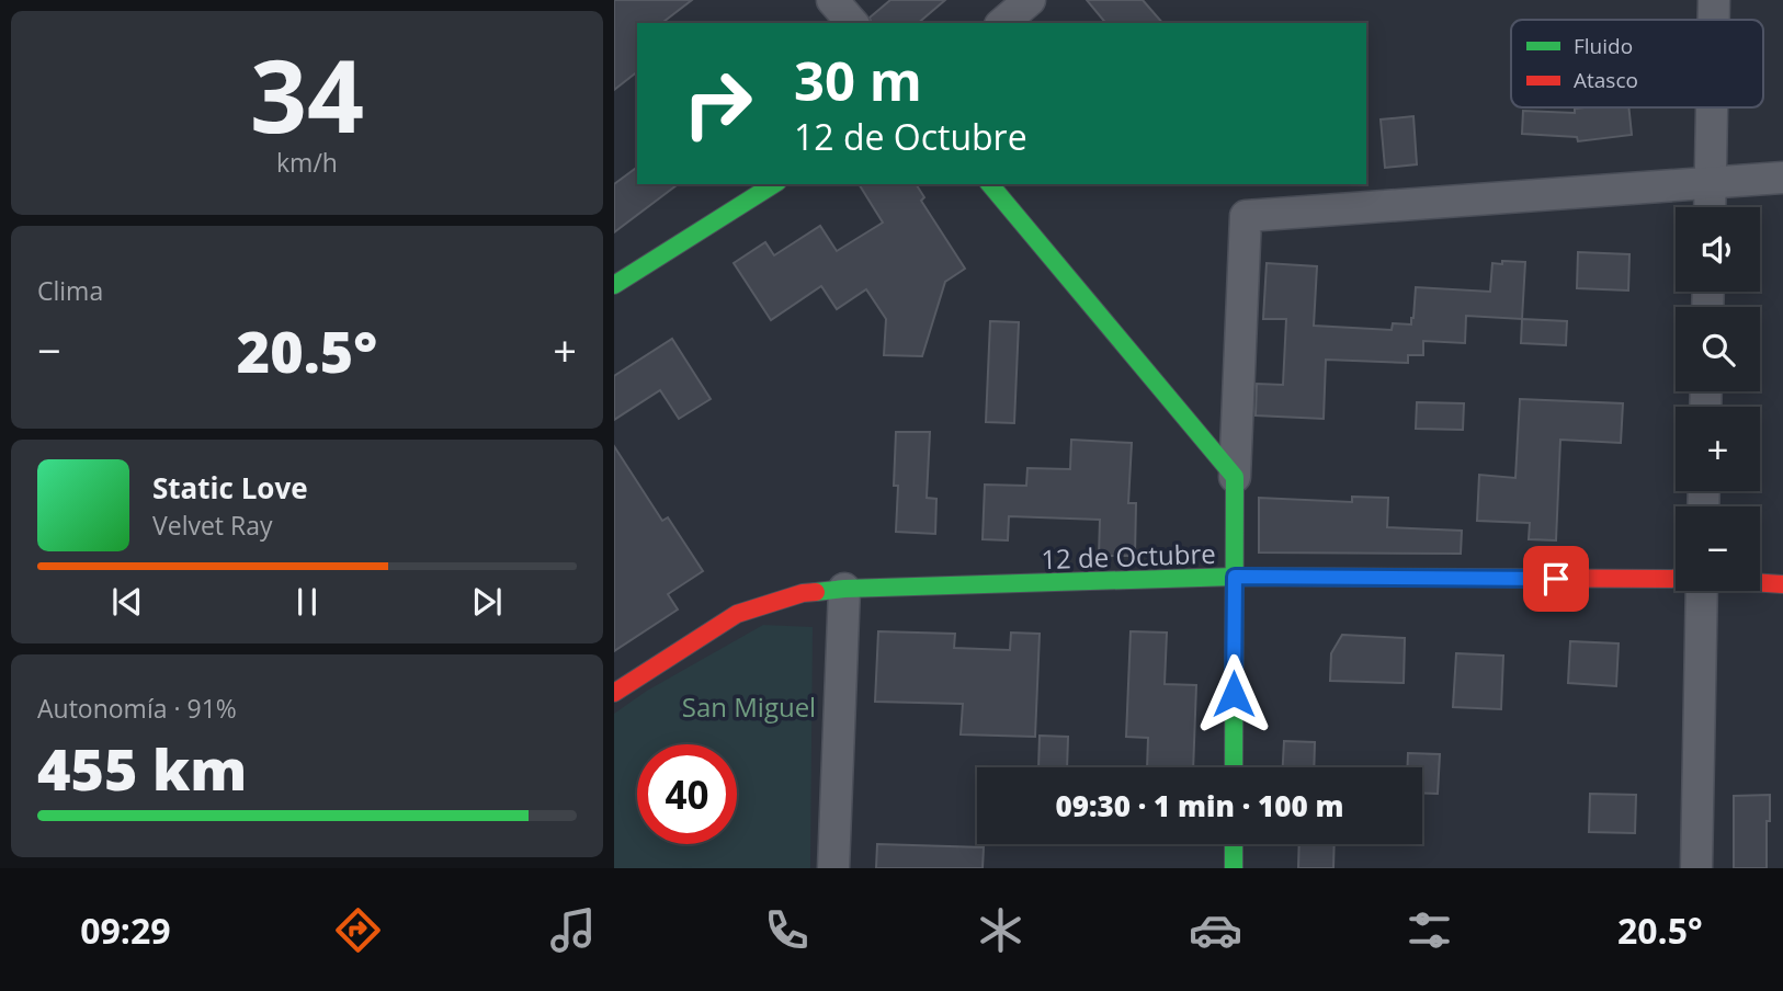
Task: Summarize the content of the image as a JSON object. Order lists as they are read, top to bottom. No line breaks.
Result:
{"streets":{"street":["12 de Octubre"]},"parks":["San Miguel"],"legend":["Fluido","Atasco"],"page":{"tile":[["34","km/h"],"Clima",["Autonomía · 91%","455 km"]],"turn":["30 m","12 de Octubre"],"map_buttons":["+","−"],"heat":["−","20.5°","+"],"song":["Static Love","Velvet Ray"],"limit":"40","trip":"09:30 · 1 min · 100 m","tabs":["09:29","20.5°"]}}
